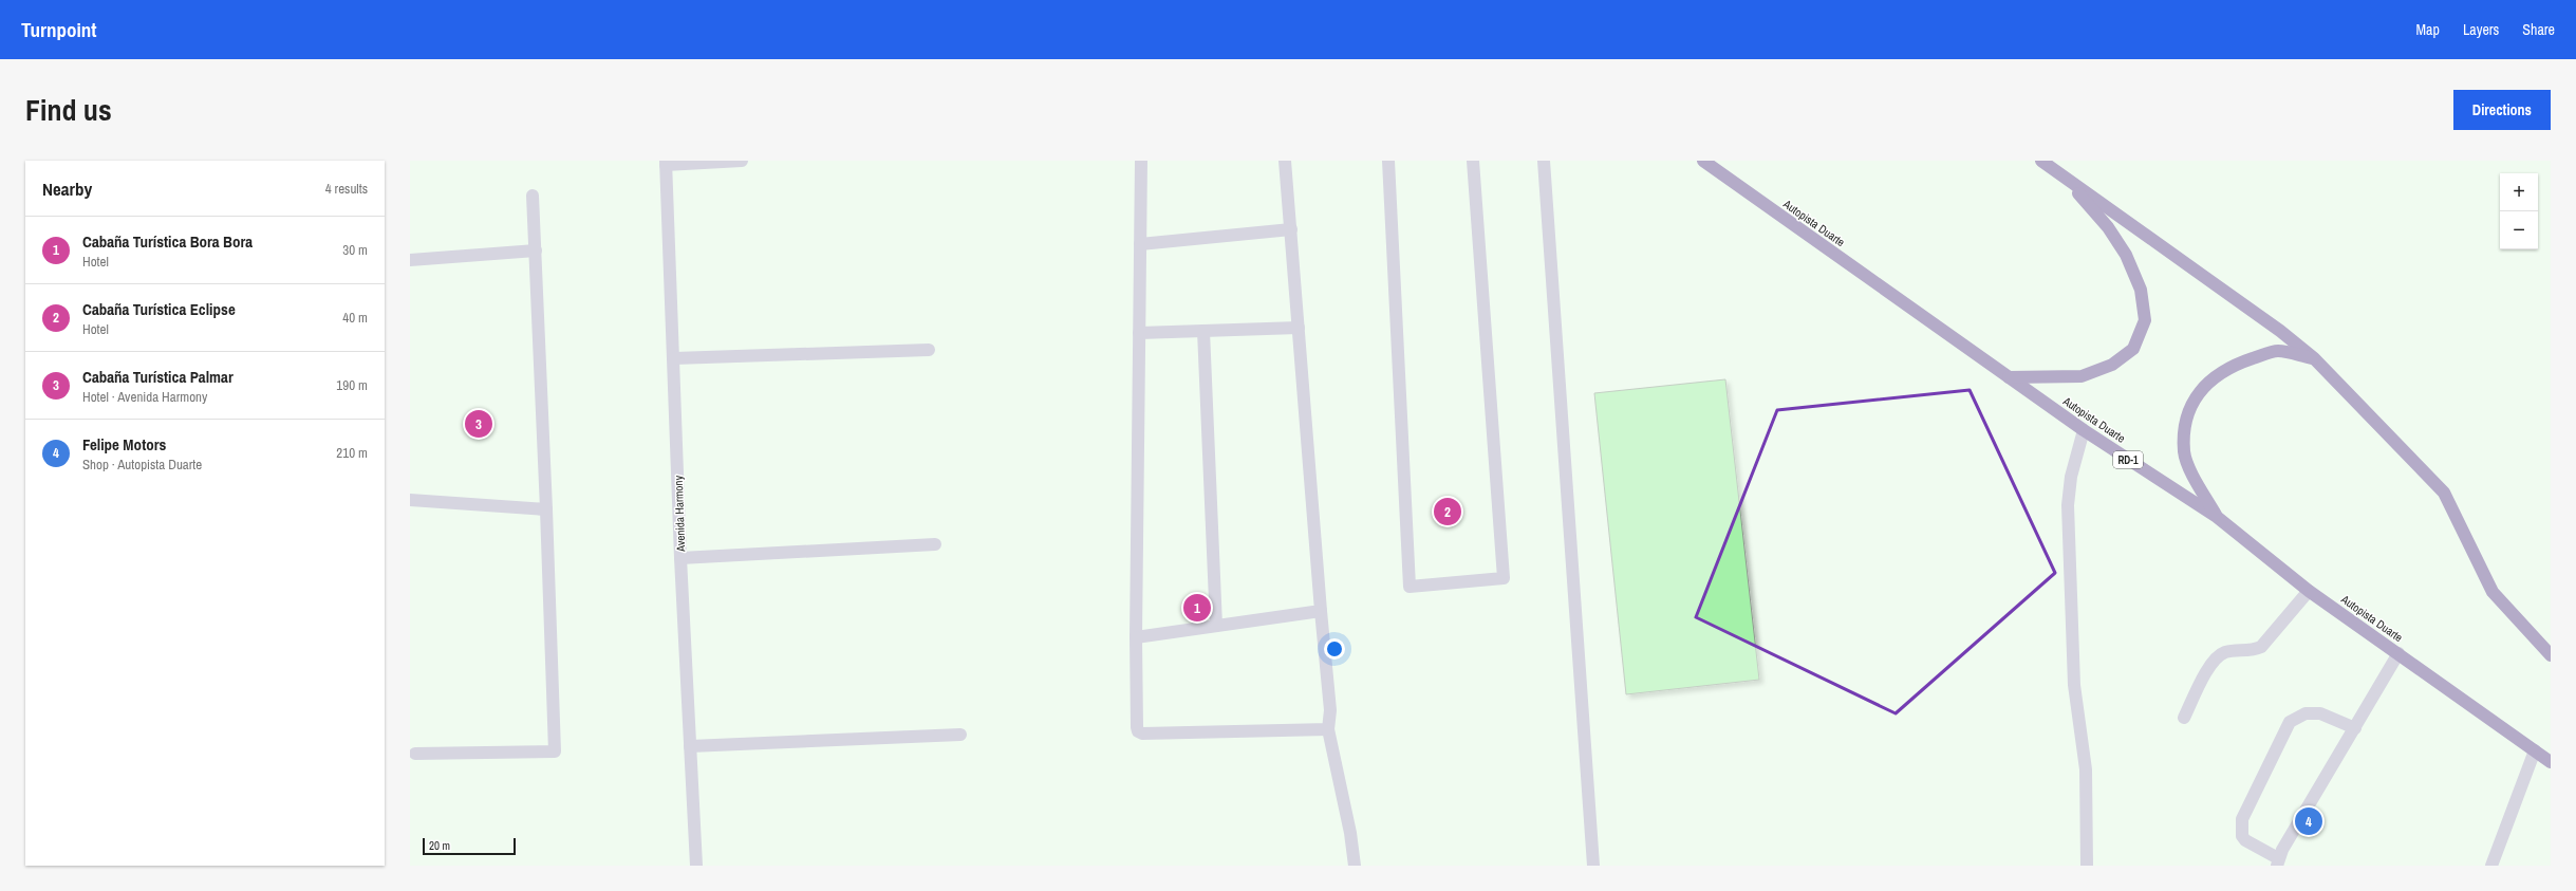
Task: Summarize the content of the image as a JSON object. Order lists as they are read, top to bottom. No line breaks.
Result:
{"streets":{"highway":["Autopista Duarte","RD-1"],"street":["Avenida Harmony"]},"scale_bar":"20 m","page":{"header":"Turnpoint","nav":["Map","Layers","Share"],"title":"Find us","buttons":"Directions","heading":["Nearby","4 results"],"map_buttons":["+","−"],"list":[{"mark":"1","name":"Cabaña Turística Bora Bora","note":"Hotel","value":"30 m"},{"mark":"2","name":"Cabaña Turística Eclipse","note":"Hotel","value":"40 m"},{"mark":"3","name":"Cabaña Turística Palmar","note":"Hotel · Avenida Harmony","value":"190 m"},{"mark":"4","name":"Felipe Motors","note":"Shop · Autopista Duarte","value":"210 m"}],"pins":["3","2","1","4"],"scale":"20 m"}}
